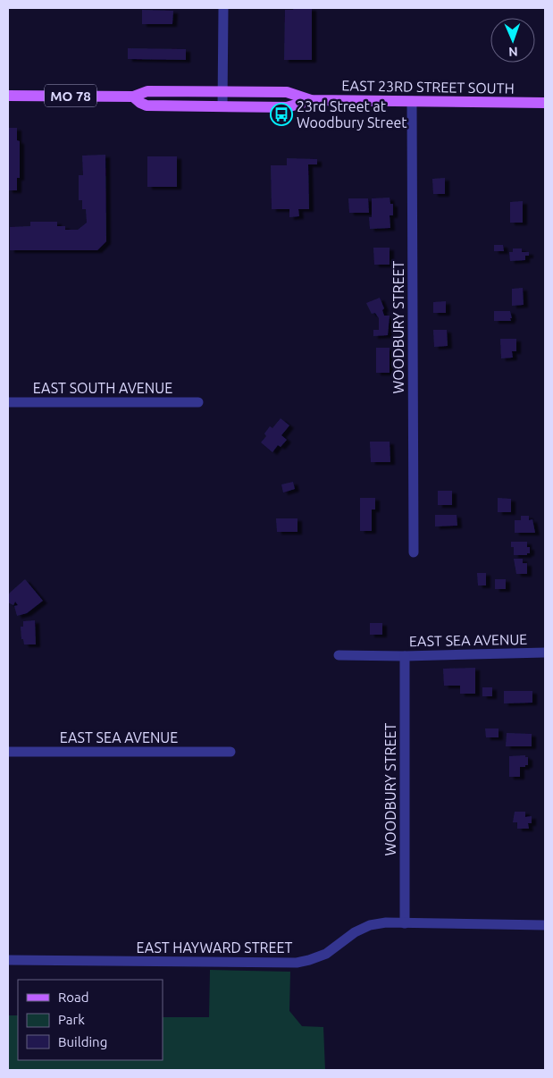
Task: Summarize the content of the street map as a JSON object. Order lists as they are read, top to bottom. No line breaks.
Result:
{"streets":{"main road":["EAST 23RD STREET SOUTH","MO 78"],"street":["WOODBURY STREET","EAST SOUTH AVENUE","EAST SEA AVENUE","EAST HAYWARD STREET"]},"crossings":[["EAST 23RD STREET SOUTH","WOODBURY STREET"],["WOODBURY STREET","EAST SEA AVENUE"],["WOODBURY STREET","EAST HAYWARD STREET"]],"places":{"bus stop":["23rd Street at Woodbury Street"]},"legend":["Road","Park","Building"],"north":"bottom"}
